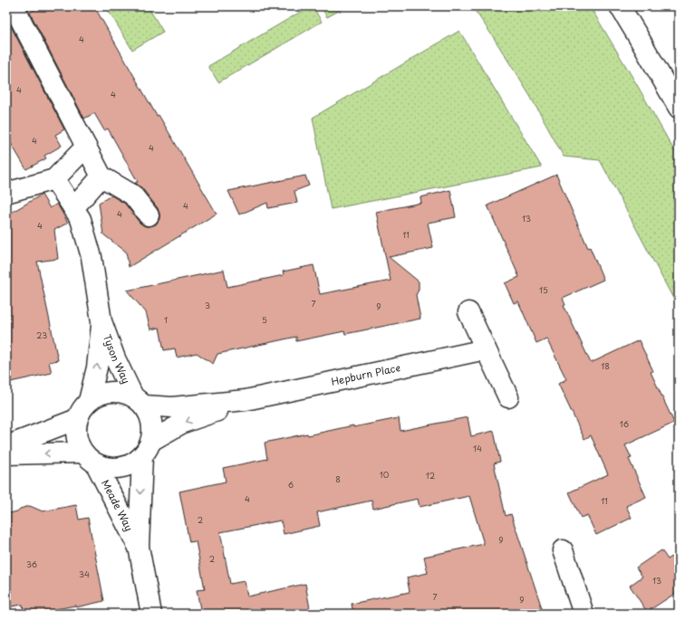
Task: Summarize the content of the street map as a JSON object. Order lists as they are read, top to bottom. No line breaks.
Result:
{"streets":{"street":["Tyson Way","Hepburn Place","Meade Way"]},"crossings":[["Tyson Way","Hepburn Place"],["Tyson Way","Meade Way"],["Hepburn Place","Meade Way"]],"one_way":["Meade Way"],"house_numbers":["4","4","4","4","4","4","4","13","4","11","15","7","3","9","1","5","23","18","16","14","10","12","8","6","4","11","2","9","2","36","34","13","7","9"]}
